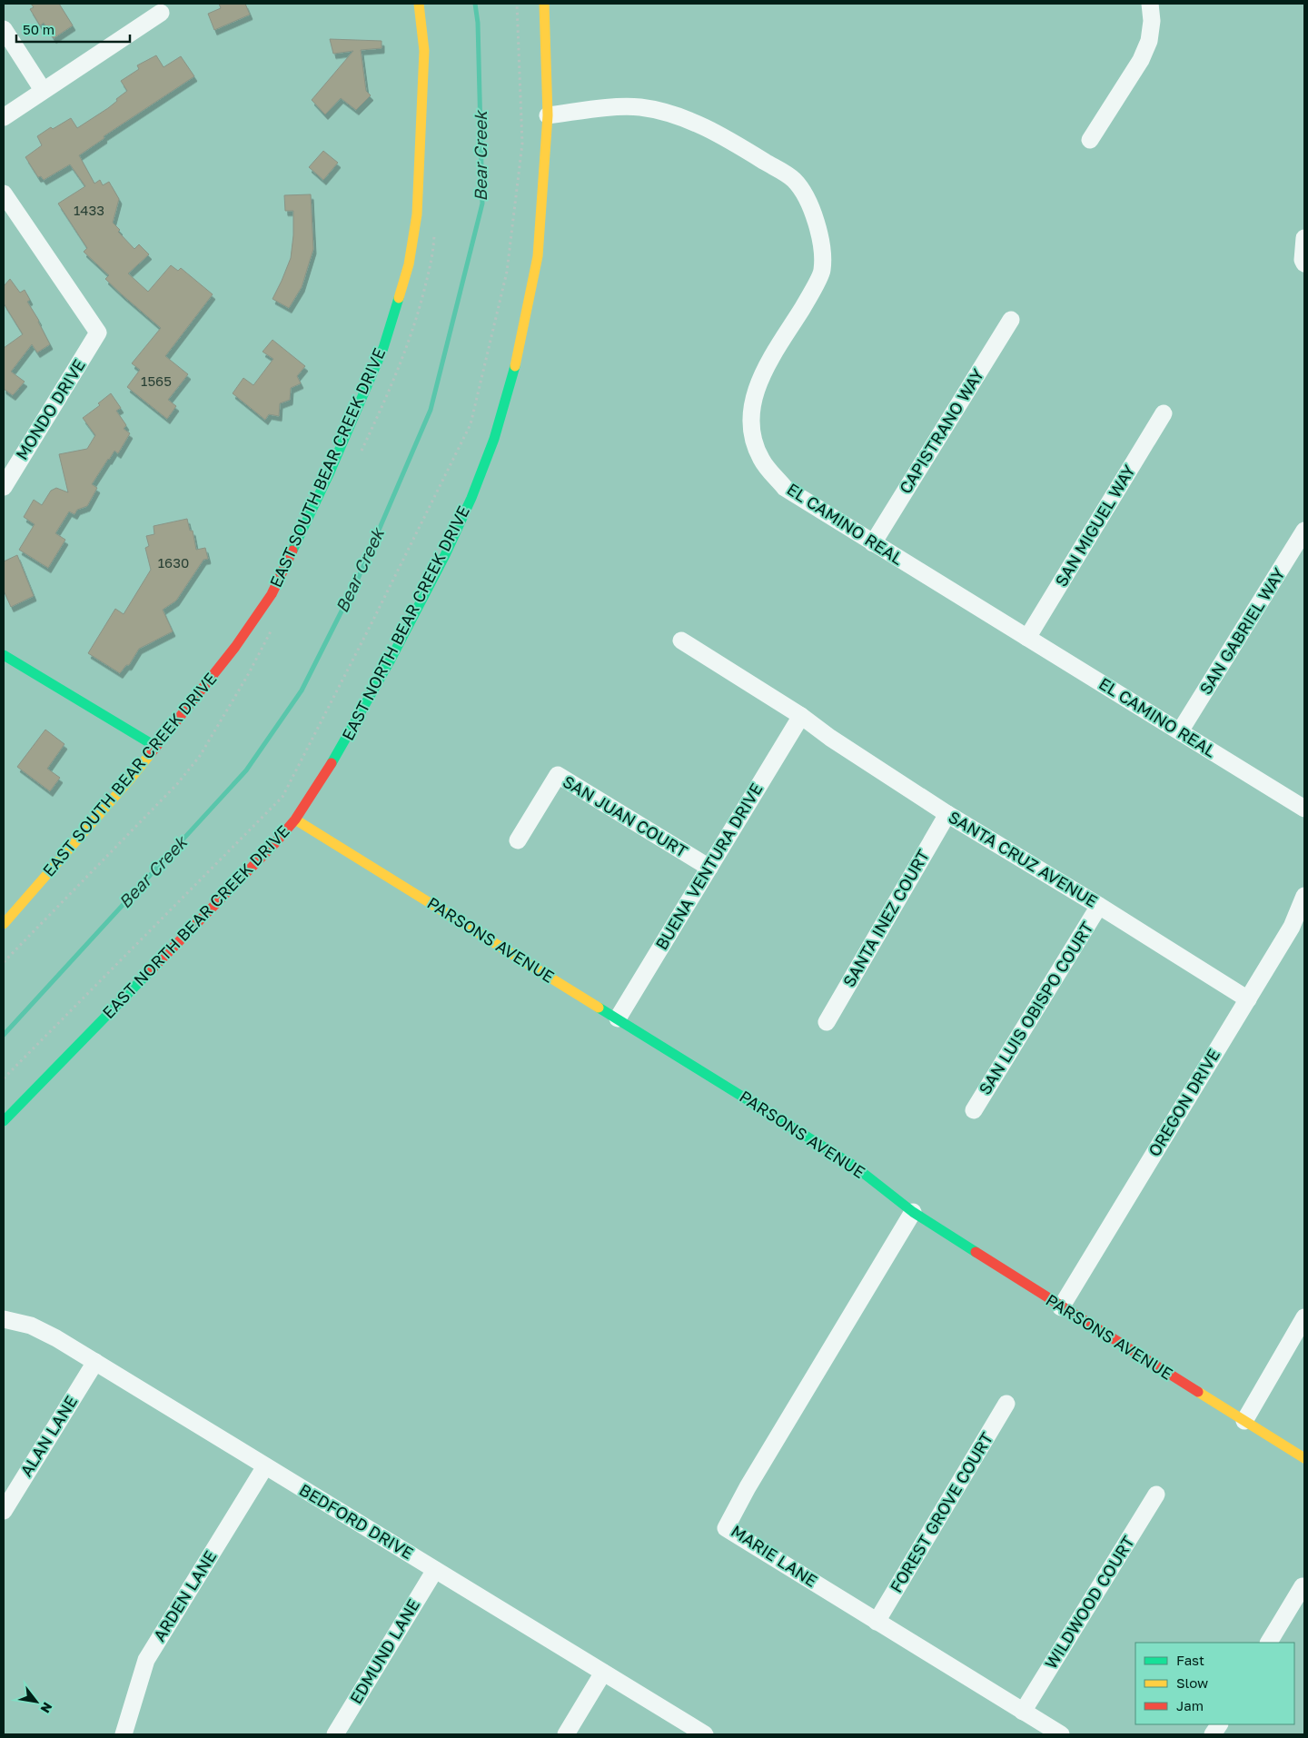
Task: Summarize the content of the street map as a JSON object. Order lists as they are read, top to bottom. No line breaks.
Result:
{"streets":{"street":["MONDO DRIVE","CAPISTRANO WAY","EAST SOUTH BEAR CREEK DRIVE","EL CAMINO REAL","SAN MIGUEL WAY","EAST NORTH BEAR CREEK DRIVE","SAN GABRIEL WAY","SAN JUAN COURT","SANTA CRUZ AVENUE","BUENA VENTURA DRIVE","SANTA INEZ COURT","PARSONS AVENUE","SAN LUIS OBISPO COURT","OREGON DRIVE","ALAN LANE","FOREST GROVE COURT","BEDFORD DRIVE","MARIE LANE","ARDEN LANE","WILDWOOD COURT","EDMUND LANE"]},"crossings":[["CAPISTRANO WAY","EL CAMINO REAL"],["EL CAMINO REAL","SAN MIGUEL WAY"],["EL CAMINO REAL","EAST NORTH BEAR CREEK DRIVE"],["EL CAMINO REAL","SAN GABRIEL WAY"],["EAST NORTH BEAR CREEK DRIVE","PARSONS AVENUE"],["SAN JUAN COURT","BUENA VENTURA DRIVE"],["SANTA CRUZ AVENUE","BUENA VENTURA DRIVE"],["SANTA CRUZ AVENUE","SANTA INEZ COURT"],["SANTA CRUZ AVENUE","SAN LUIS OBISPO COURT"],["SANTA CRUZ AVENUE","OREGON DRIVE"],["BUENA VENTURA DRIVE","PARSONS AVENUE"],["PARSONS AVENUE","OREGON DRIVE"],["PARSONS AVENUE","MARIE LANE"],["ALAN LANE","BEDFORD DRIVE"],["FOREST GROVE COURT","MARIE LANE"],["BEDFORD DRIVE","ARDEN LANE"],["BEDFORD DRIVE","EDMUND LANE"],["MARIE LANE","WILDWOOD COURT"]],"water":["Bear Creek"],"house_numbers":["1433","1565","1630"],"legend":["Fast","Slow","Jam"],"scale_bar":"50 m","north":"bottom right"}
